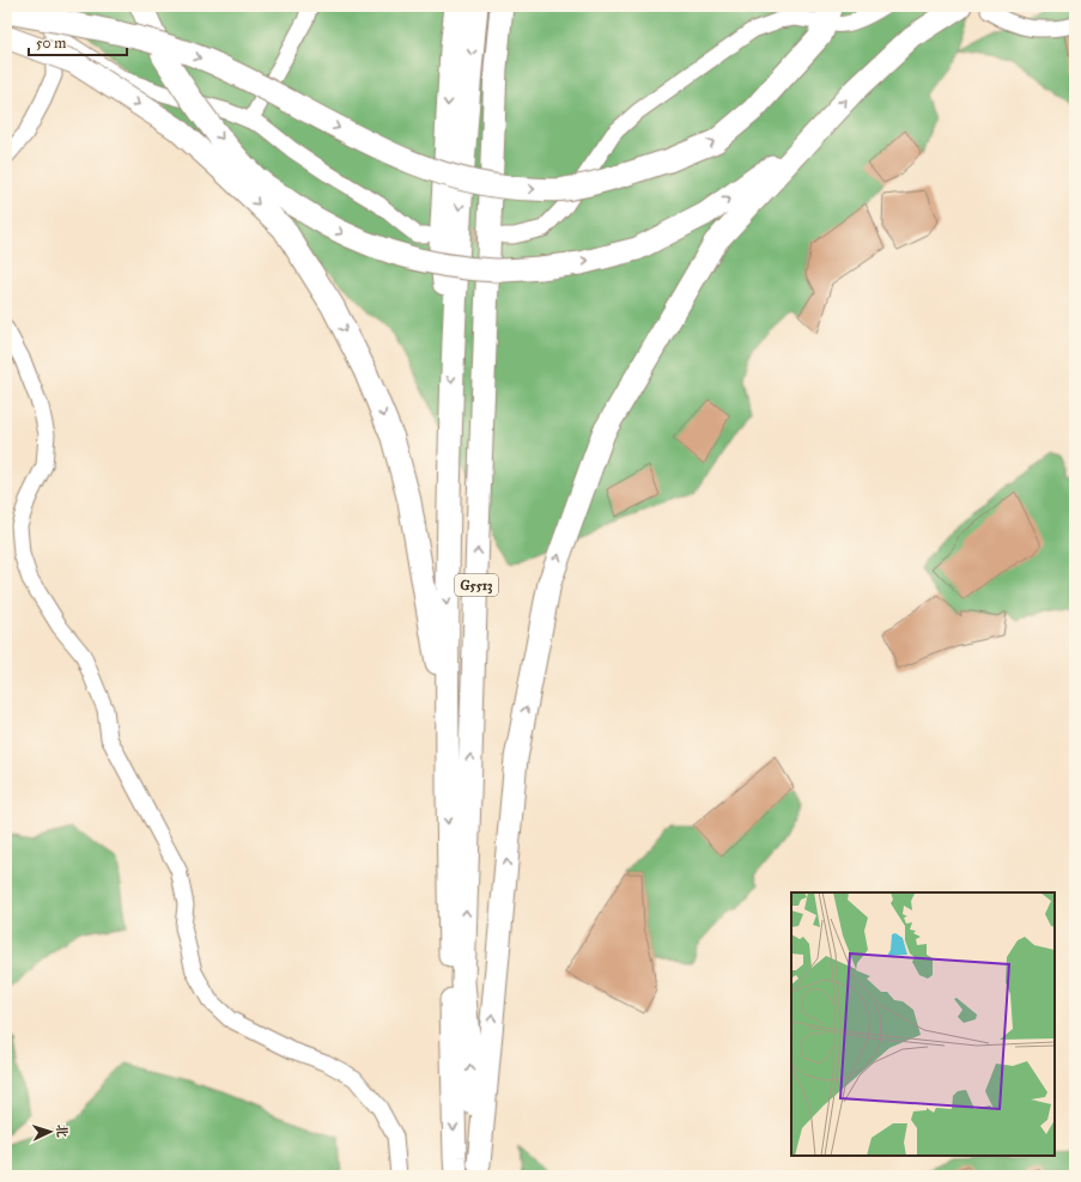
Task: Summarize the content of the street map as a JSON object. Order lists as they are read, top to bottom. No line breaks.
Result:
{"streets":{"highway":["G5513"]},"scale_bar":"50 m","north":"right"}
